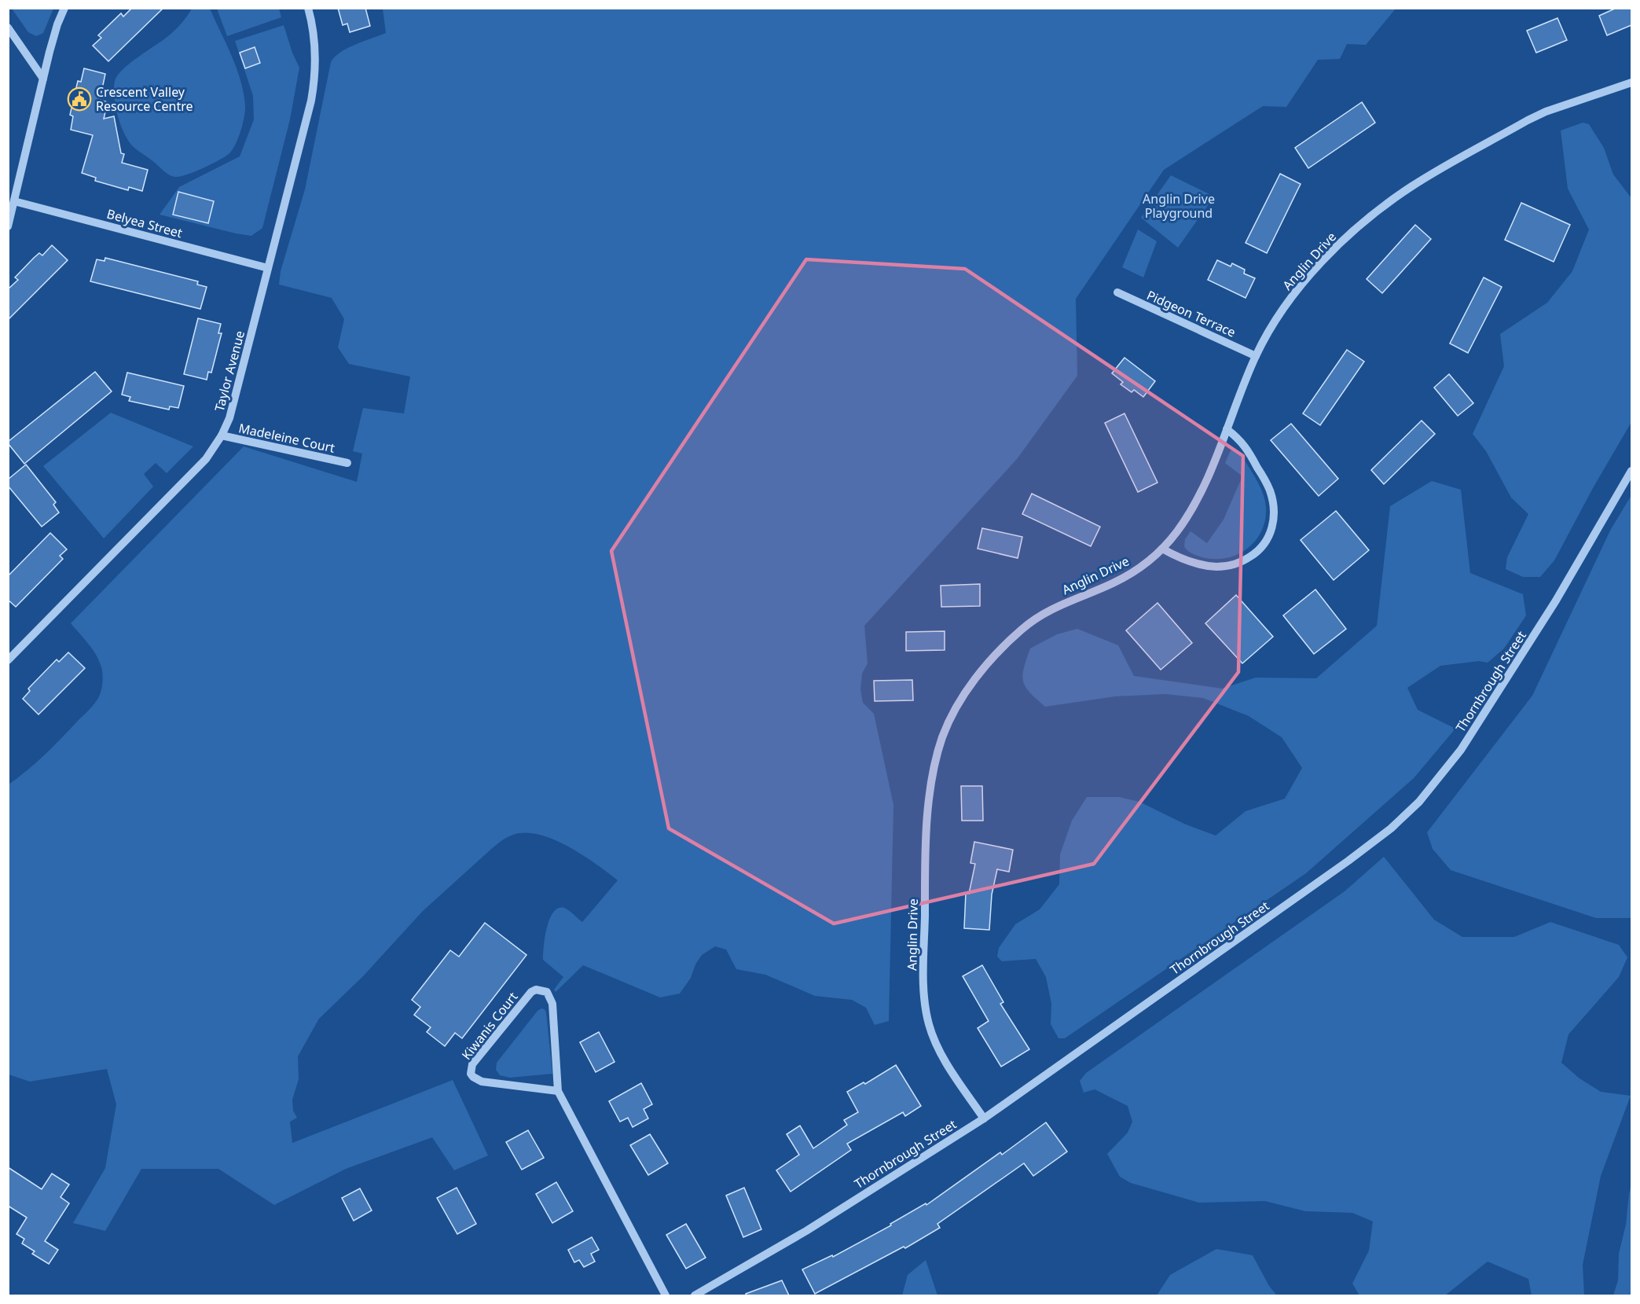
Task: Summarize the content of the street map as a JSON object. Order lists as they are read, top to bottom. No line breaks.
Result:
{"streets":{"street":["Belyea Street","Anglin Drive","Pidgeon Terrace","Taylor Avenue","Madeleine Court","Thornbrough Street","Kiwanis Court"]},"crossings":[["Belyea Street","Taylor Avenue"],["Anglin Drive","Pidgeon Terrace"],["Anglin Drive","Thornbrough Street"],["Taylor Avenue","Madeleine Court"]],"parks":["Anglin Drive Playground"],"places":{"public building":["Crescent Valley Resource Centre"]}}
